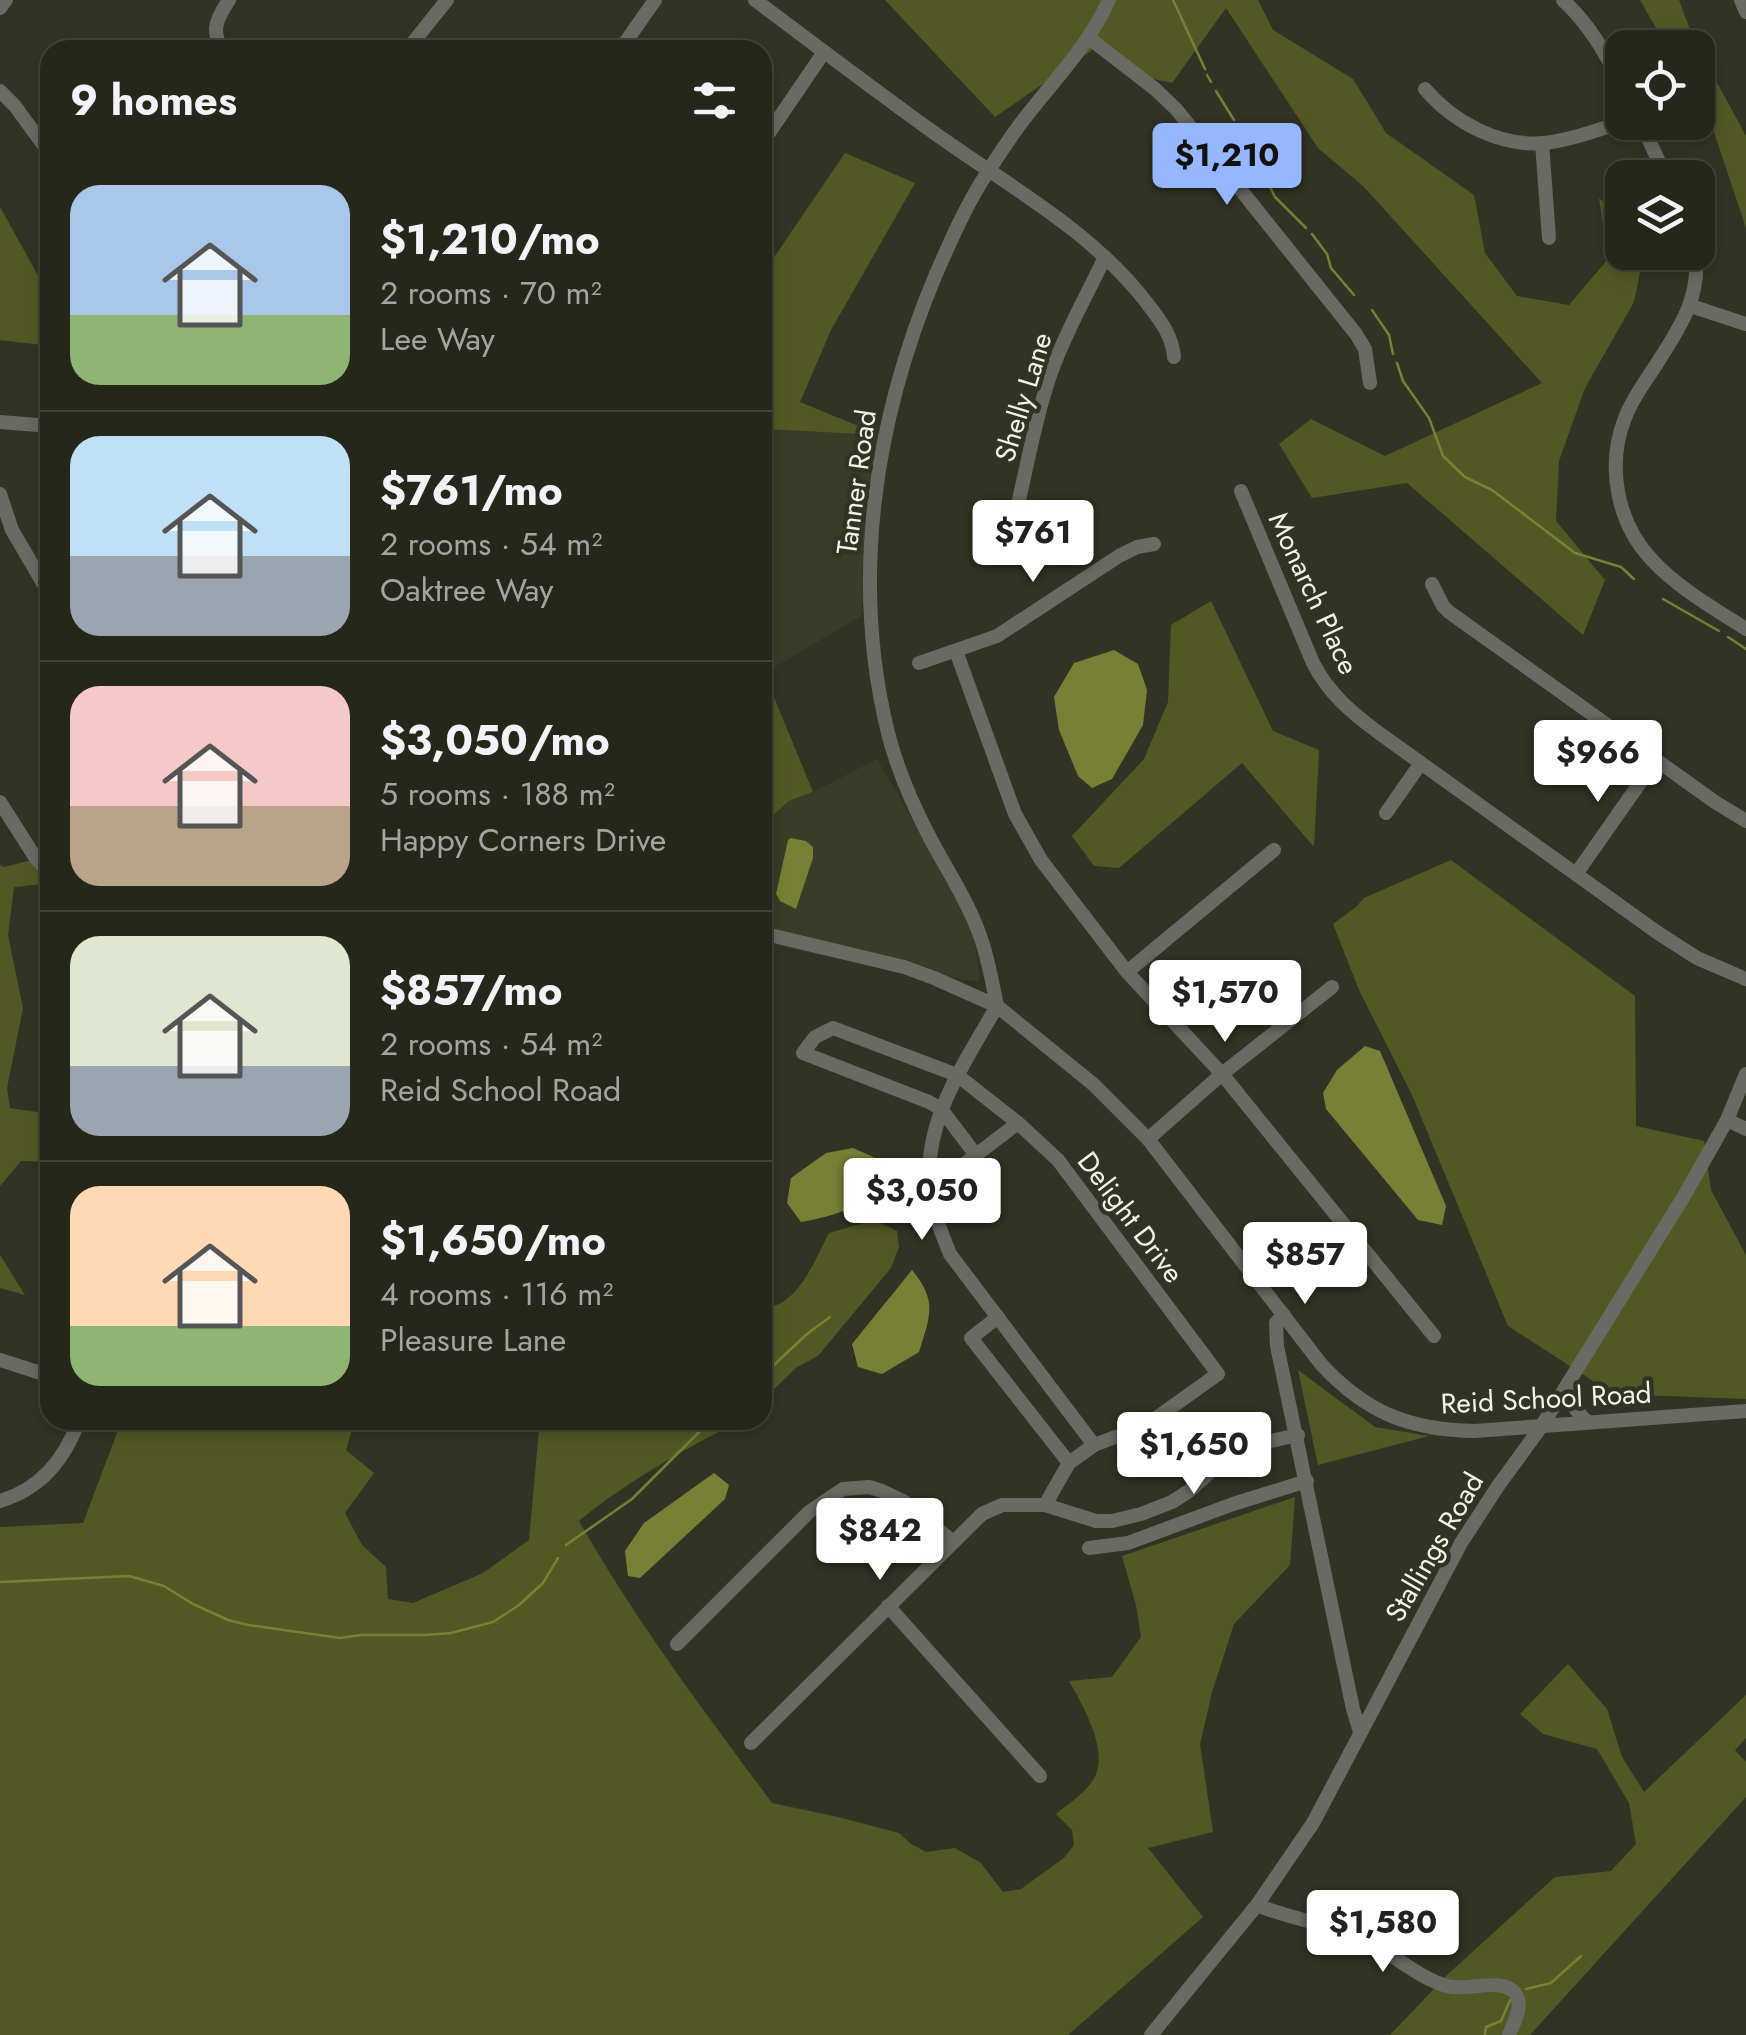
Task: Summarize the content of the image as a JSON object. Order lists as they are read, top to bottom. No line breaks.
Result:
{"streets":{"street":["Shelly Lane","Tanner Road","Monarch Place","Delight Drive","Reid School Road","Stallings Road"]},"crossings":[["Tanner Road","Reid School Road"],["Reid School Road","Stallings Road"]],"page":{"heading":"9 homes","price":["$1,210","$761","$966","$1,570","$3,050","$857","$1,650","$842","$1,580"],"list":[{"name":"$1,210/mo","note":"2 rooms · 70 m² · Lee Way"},{"name":"$761/mo","note":"2 rooms · 54 m² · Oaktree Way"},{"name":"$3,050/mo","note":"5 rooms · 188 m² · Happy Corners Drive"},{"name":"$857/mo","note":"2 rooms · 54 m² · Reid School Road"},{"name":"$1,650/mo","note":"4 rooms · 116 m² · Pleasure Lane"}]}}
